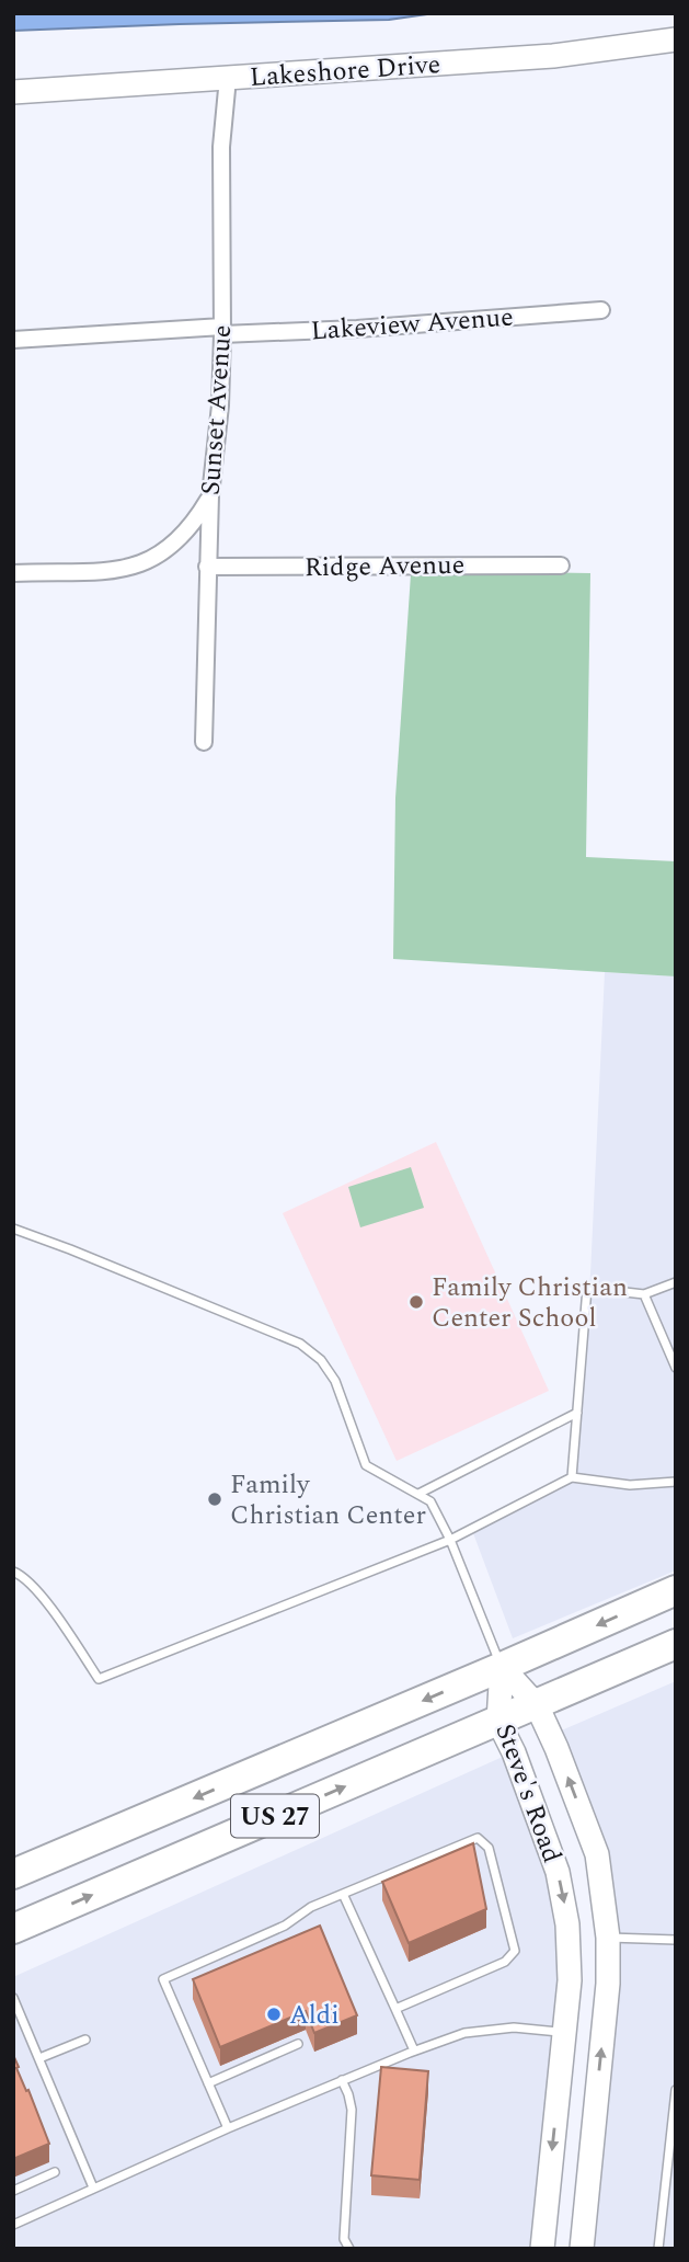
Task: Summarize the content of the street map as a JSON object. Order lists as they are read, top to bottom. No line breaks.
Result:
{"streets":{"highway":["US 27"],"street":["Lakeshore Drive","Lakeview Avenue","Sunset Avenue","Ridge Avenue","Steve's Road"]},"crossings":[["Lakeshore Drive","Sunset Avenue"],["Lakeview Avenue","Sunset Avenue"],["Sunset Avenue","Ridge Avenue"],["Steve's Road","US 27"]],"places":["Family Christian Center School","Family Christian Center","Aldi"]}
